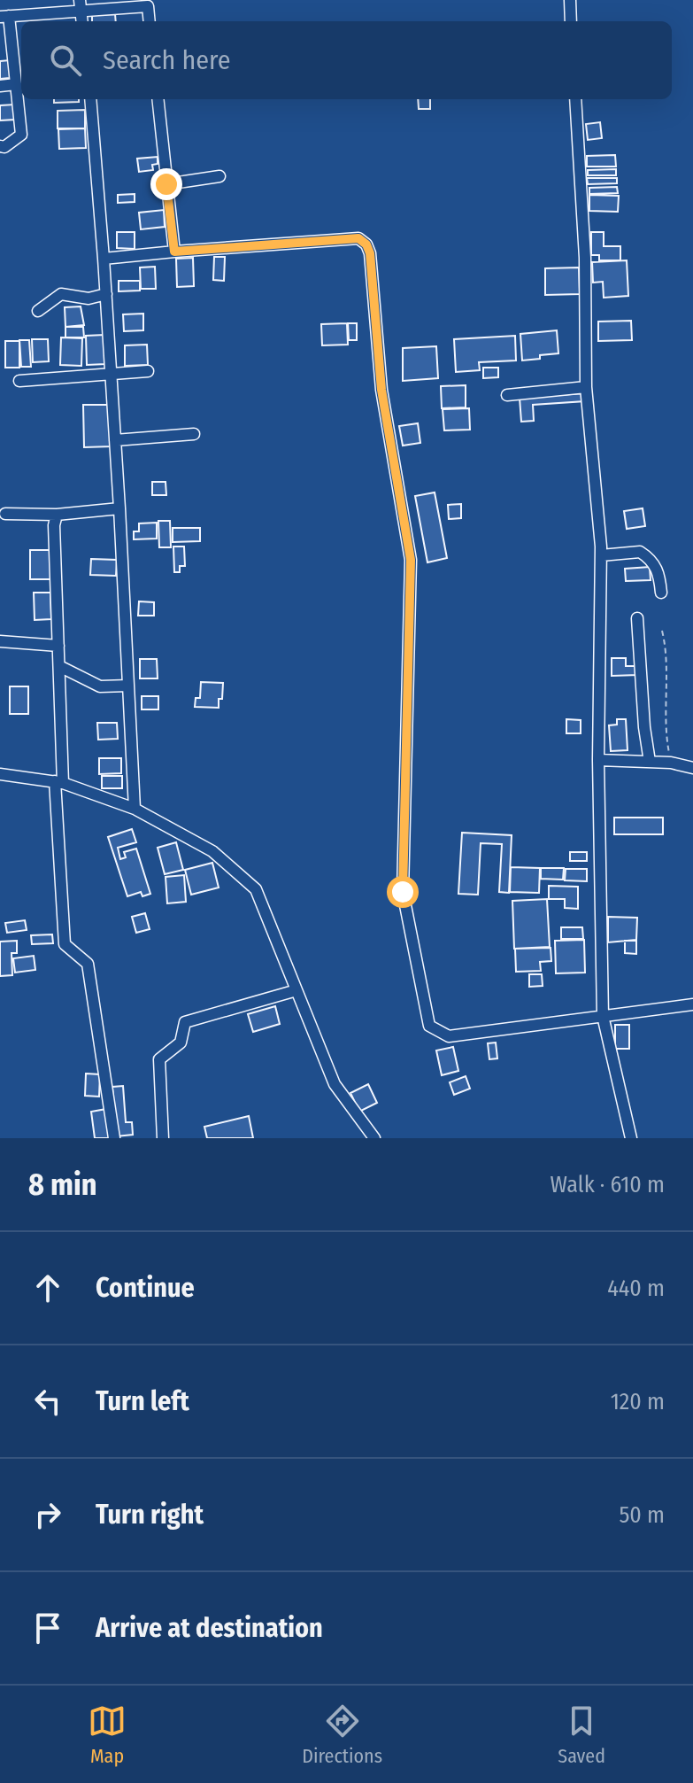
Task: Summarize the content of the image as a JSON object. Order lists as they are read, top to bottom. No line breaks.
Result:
{"page":{"search":"Search here","heading":["8 min","Walk · 610 m"],"list":[["Continue","440 m"],["Turn left","120 m"],["Turn right","50 m"],"Arrive at destination"],"nav":["Map","Directions","Saved"]}}
